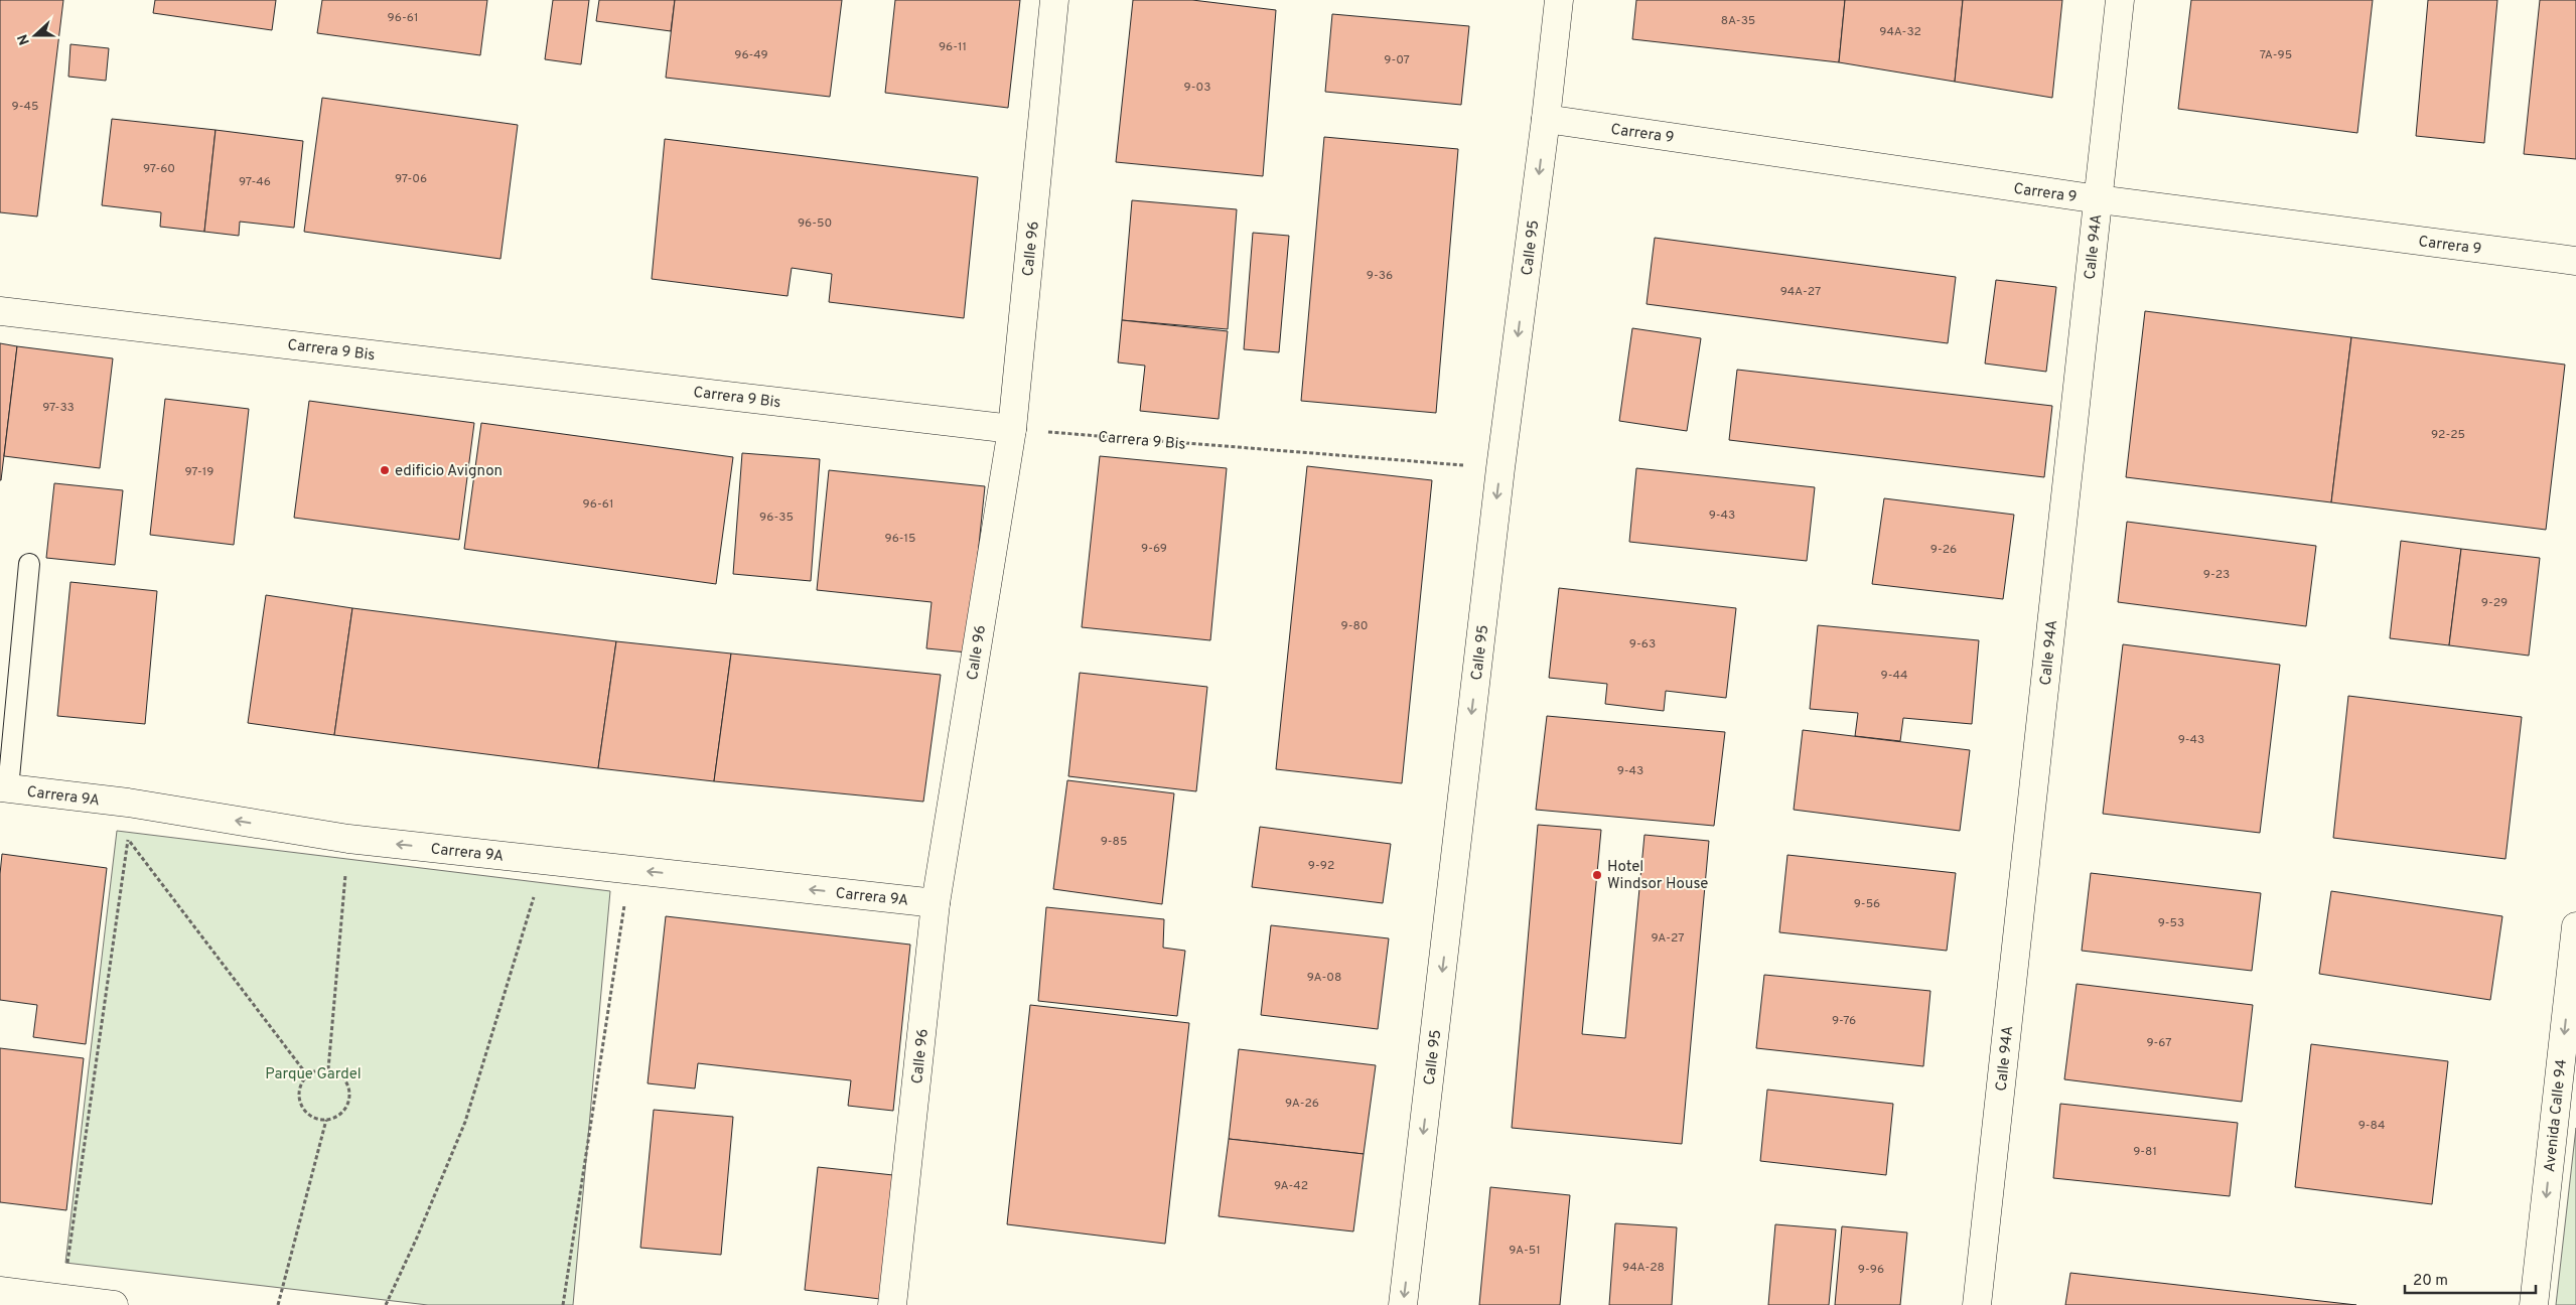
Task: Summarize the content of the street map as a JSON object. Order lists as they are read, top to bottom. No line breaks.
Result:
{"streets":{"street":["Carrera 9","Calle 94A","Calle 95","Calle 96","Carrera 9 Bis","Carrera 9A","Avenida Calle 94"]},"crossings":[["Carrera 9","Calle 94A"],["Carrera 9","Calle 95"],["Calle 96","Carrera 9 Bis"],["Calle 96","Carrera 9A"]],"one_way":["Calle 95","Carrera 9A","Avenida Calle 94"],"parks":["Parque Gardel"],"places":["edificio Avignon","Hotel Windsor House"],"house_numbers":["96-61","8A-35","94A-32","96-11","96-49","7A-95","9-07","9-03","9-45","97-60","97-06","97-46","96-50","9-36","94A-27","97-33","92-25","97-19","96-61","9-43","96-35","96-15","9-69","9-26","9-23","9-29","9-80","9-63","9-44","9-43","9-43","9-85","9-92","9-56","9-53","9A-27","9A-08","9-76","9-67","9A-26","9-84","9-81","9A-42","9A-51","94A-28","9-96"],"scale_bar":"20 m","north":"left"}
